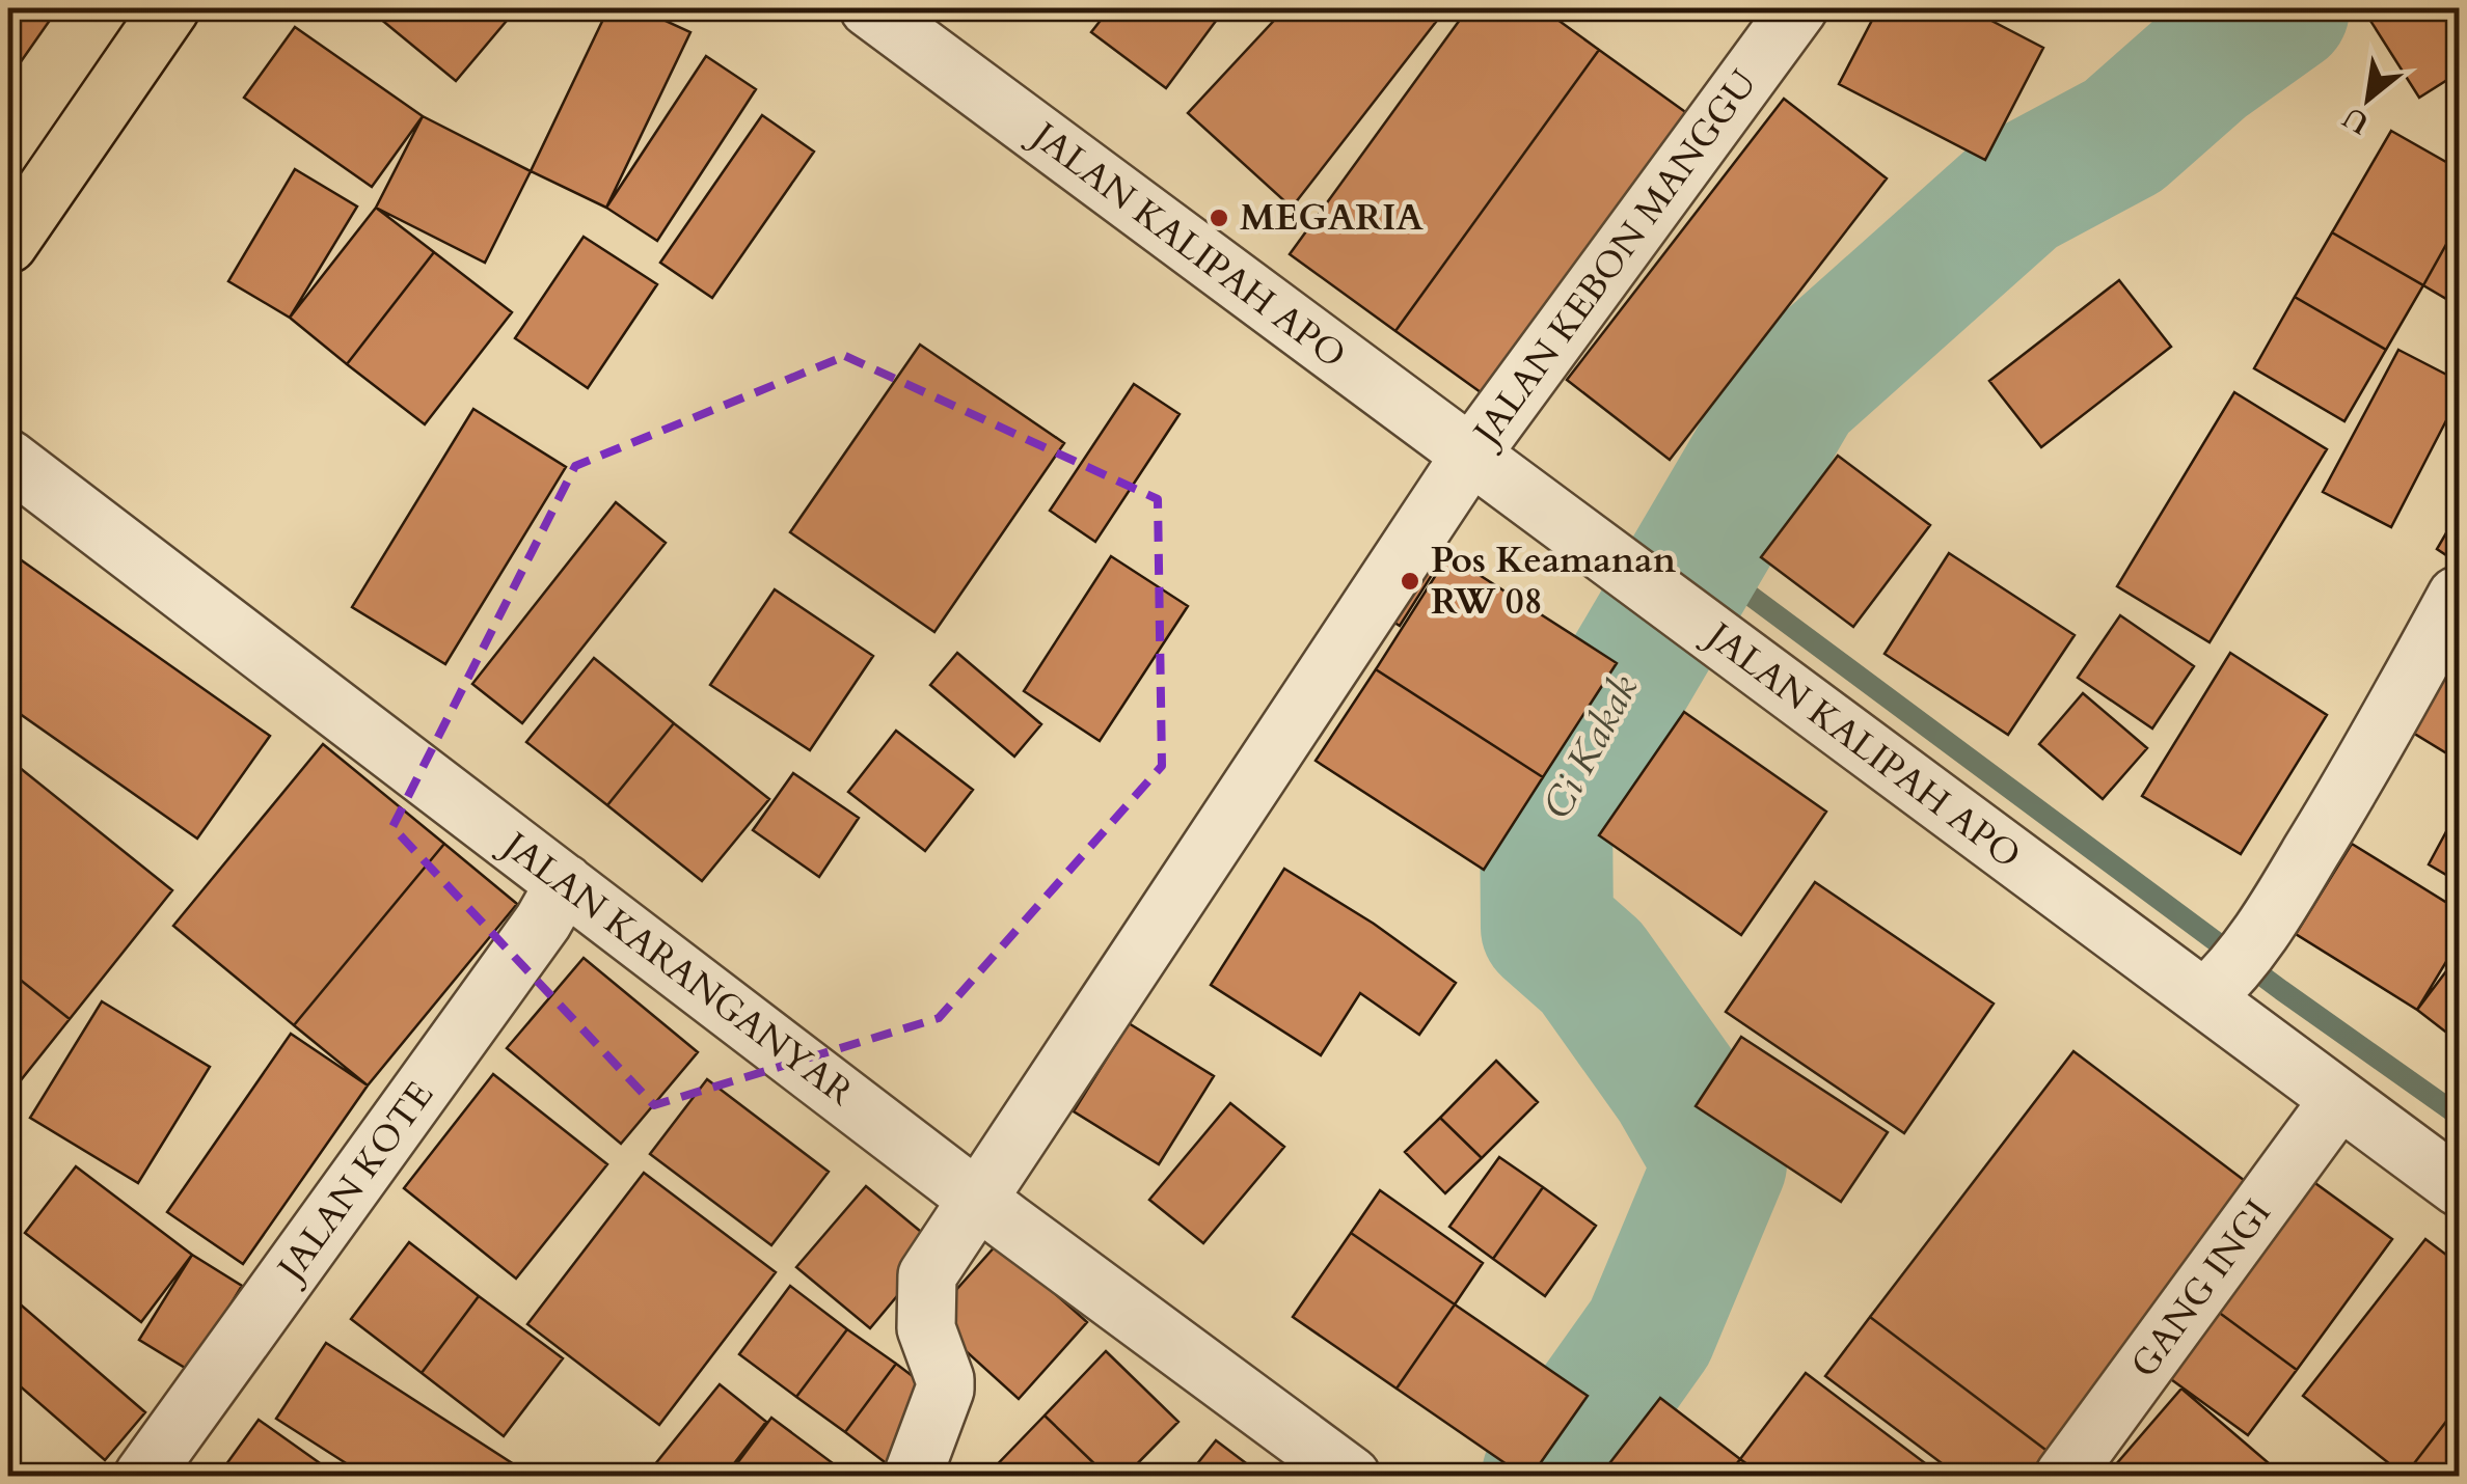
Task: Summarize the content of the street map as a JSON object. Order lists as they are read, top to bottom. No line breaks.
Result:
{"streets":{"street":["JALAN KALIPAH APO","JALAN KEBON MANGGU","JALAN KARANGANYAR","JALAN KOTE","GANG INGI"]},"crossings":[["JALAN KALIPAH APO","JALAN KEBON MANGGU"],["JALAN KALIPAH APO","GANG INGI"],["JALAN KEBON MANGGU","JALAN KARANGANYAR"],["JALAN KARANGANYAR","JALAN KOTE"]],"water":["Ci Kakak"],"places":["MEGARIA","Pos Keamanan RW 08"],"north":"bottom left"}
